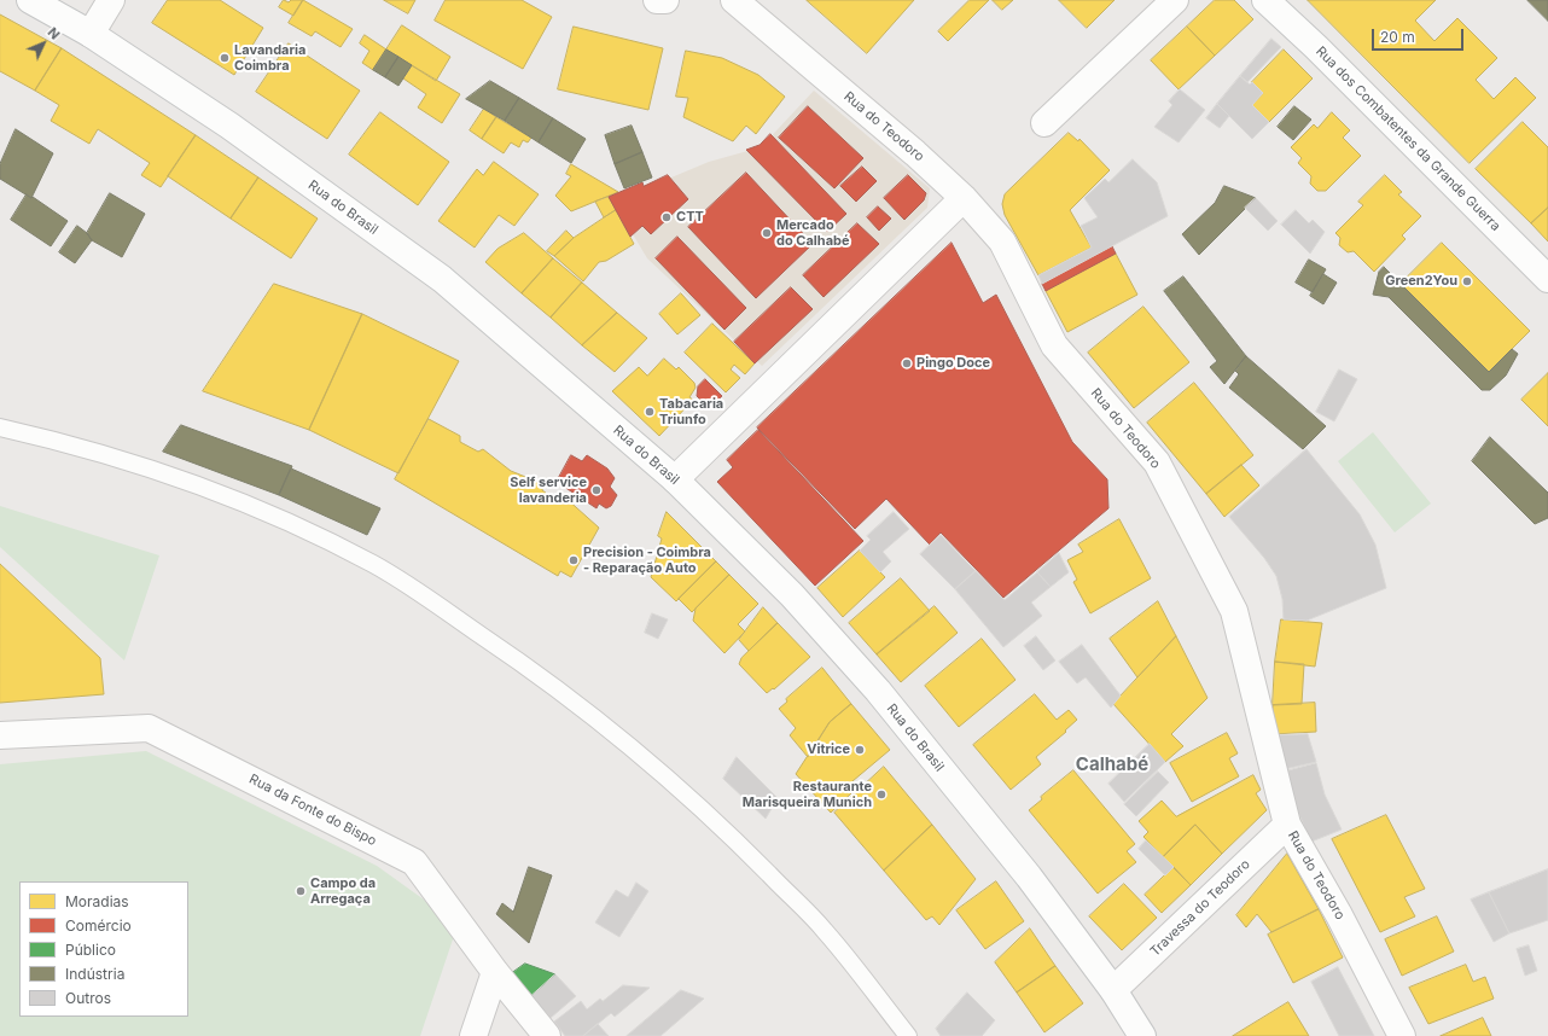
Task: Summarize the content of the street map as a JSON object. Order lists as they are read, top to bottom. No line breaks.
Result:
{"streets":{"street":["Rua do Teodoro","Rua dos Combatentes da Grande Guerra","Rua do Brasil","Rua da Fonte do Bispo","Travessa do Teodoro"]},"crossings":[["Rua do Teodoro","Travessa do Teodoro"],["Rua do Brasil","Travessa do Teodoro"]],"districts":["Calhabé"],"places":["Lavandaria Coimbra","CTT","Mercado do Calhabé","Green2You","Pingo Doce","Tabacaria Triunfo","Self service lavanderia","Precision - Coimbra - Reparação Auto","Vitrice","Restaurante Marisqueira Munich","Campo da Arregaça"],"legend":["Moradias","Comércio","Público","Indústria","Outros"],"scale_bar":"20 m","north":"top right"}
